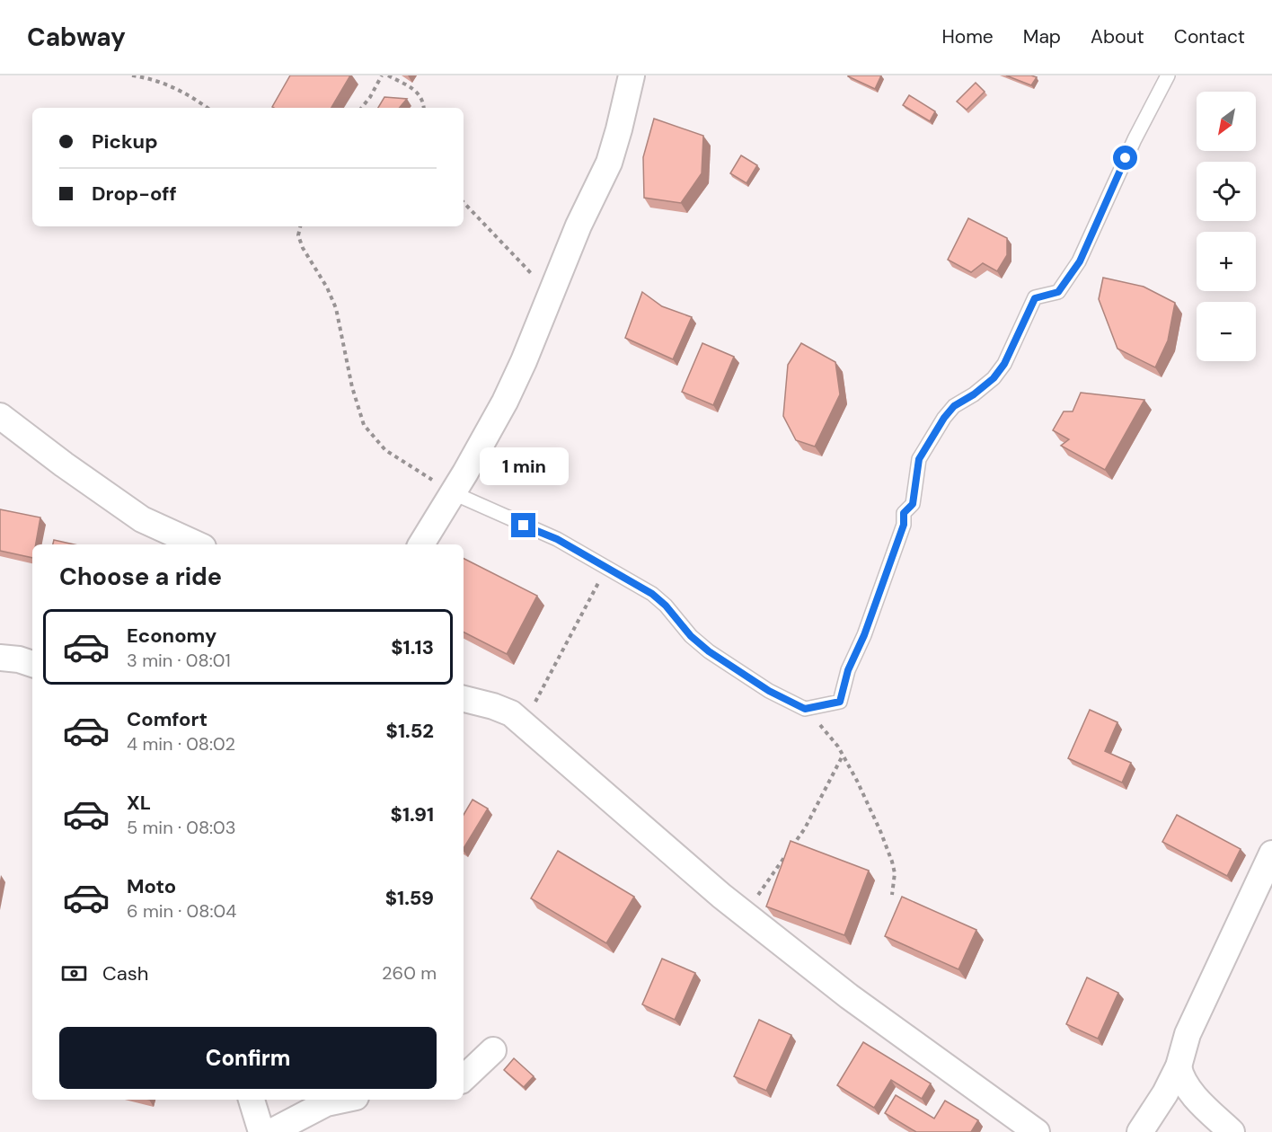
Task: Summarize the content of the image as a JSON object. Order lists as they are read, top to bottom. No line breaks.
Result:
{"north":"bottom left","page":{"header":"Cabway","nav":["Home","Map","About","Contact"],"map_buttons":["+","−"],"banner":["Pickup","Drop-off"],"bubble":"1 min","heading":"Choose a ride","list":[{"name":"Economy","note":"3 min · 08:01","value":"$1.13"},{"name":"Comfort","note":"4 min · 08:02","value":"$1.52"},{"name":"XL","note":"5 min · 08:03","value":"$1.91"},{"name":"Moto","note":"6 min · 08:04","value":"$1.59"}],"pay":["Cash","260 m"],"buttons":"Confirm"}}
